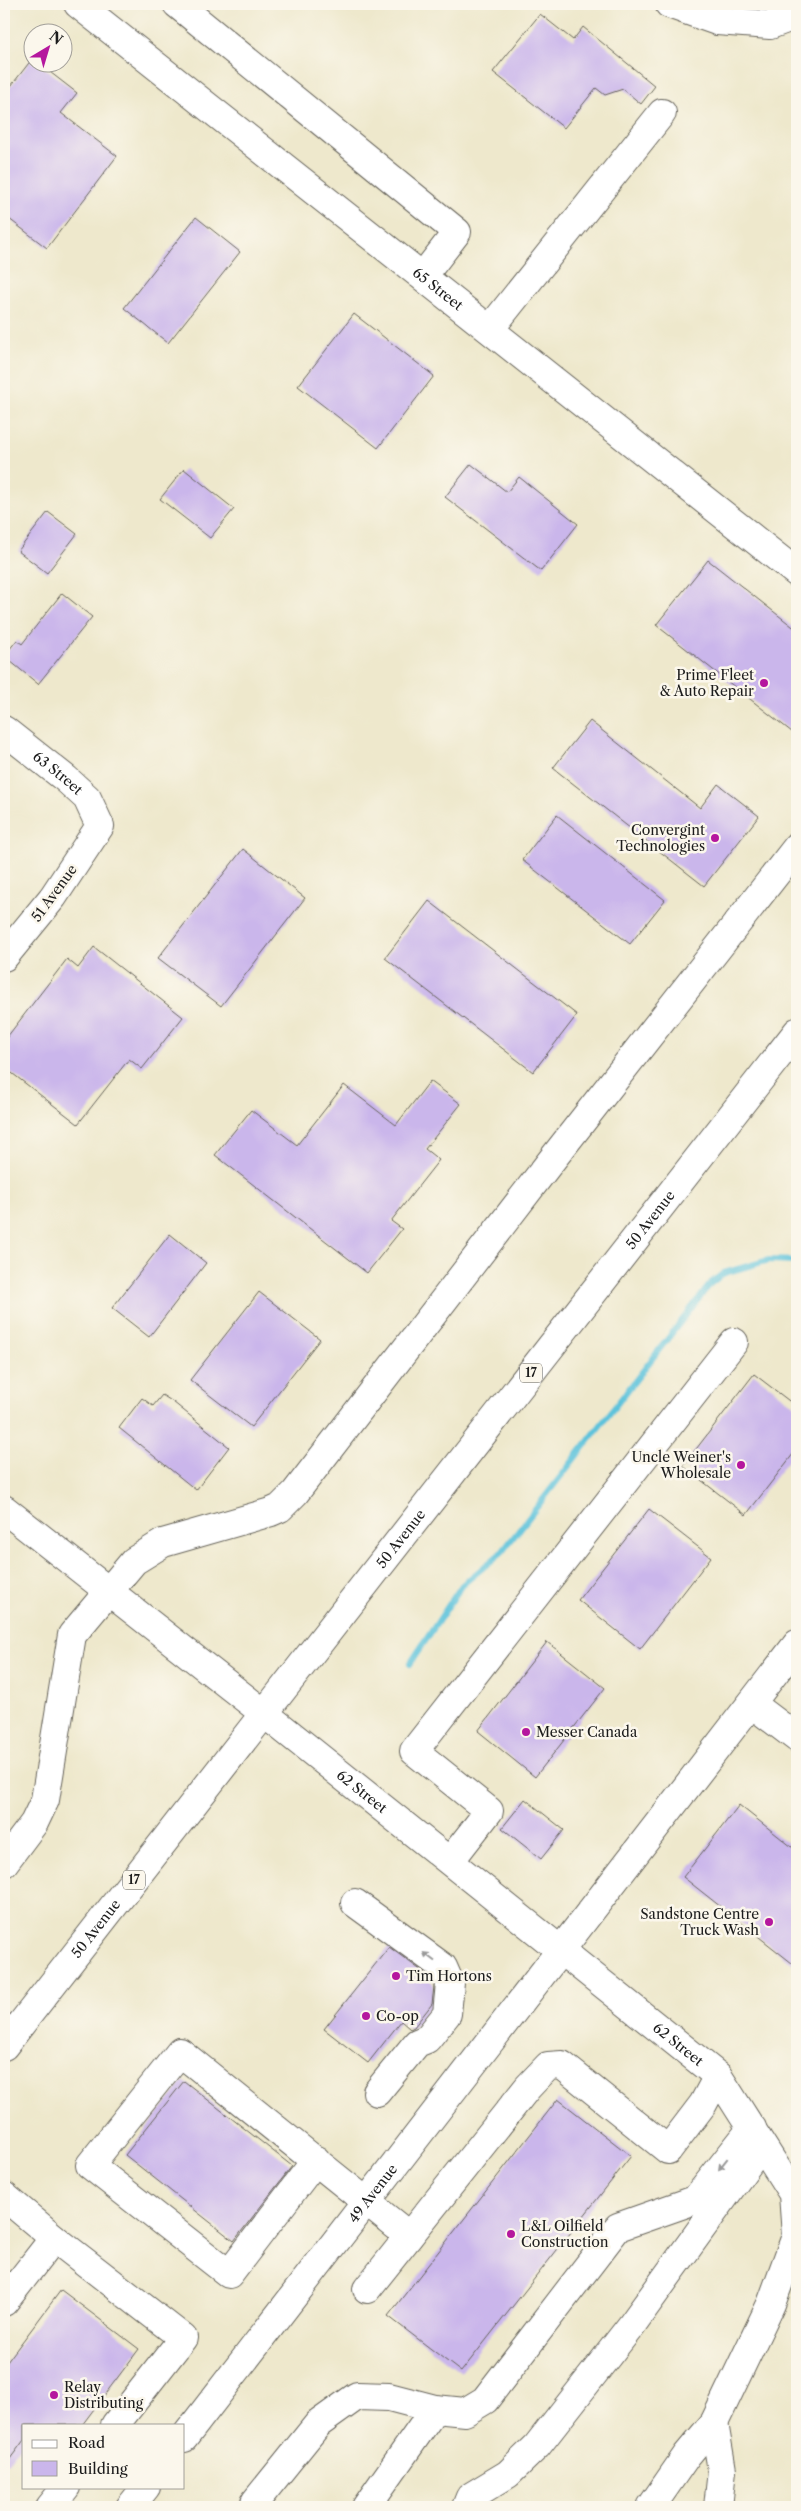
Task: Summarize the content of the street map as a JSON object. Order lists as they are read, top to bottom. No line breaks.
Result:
{"streets":{"street":["65 Street","63 Street","51 Avenue","50 Avenue","17","62 Street","49 Avenue"]},"crossings":[["63 Street","51 Avenue"],["50 Avenue","62 Street"],["62 Street","49 Avenue"]],"places":["Prime Fleet & Auto Repair","Convergint Technologies","Uncle Weiner's Wholesale","Messer Canada","Sandstone Centre Truck Wash","Tim Hortons","Co-op","L&L Oilfield Construction","Relay Distributing"],"legend":["Road","Building"],"north":"top right"}
